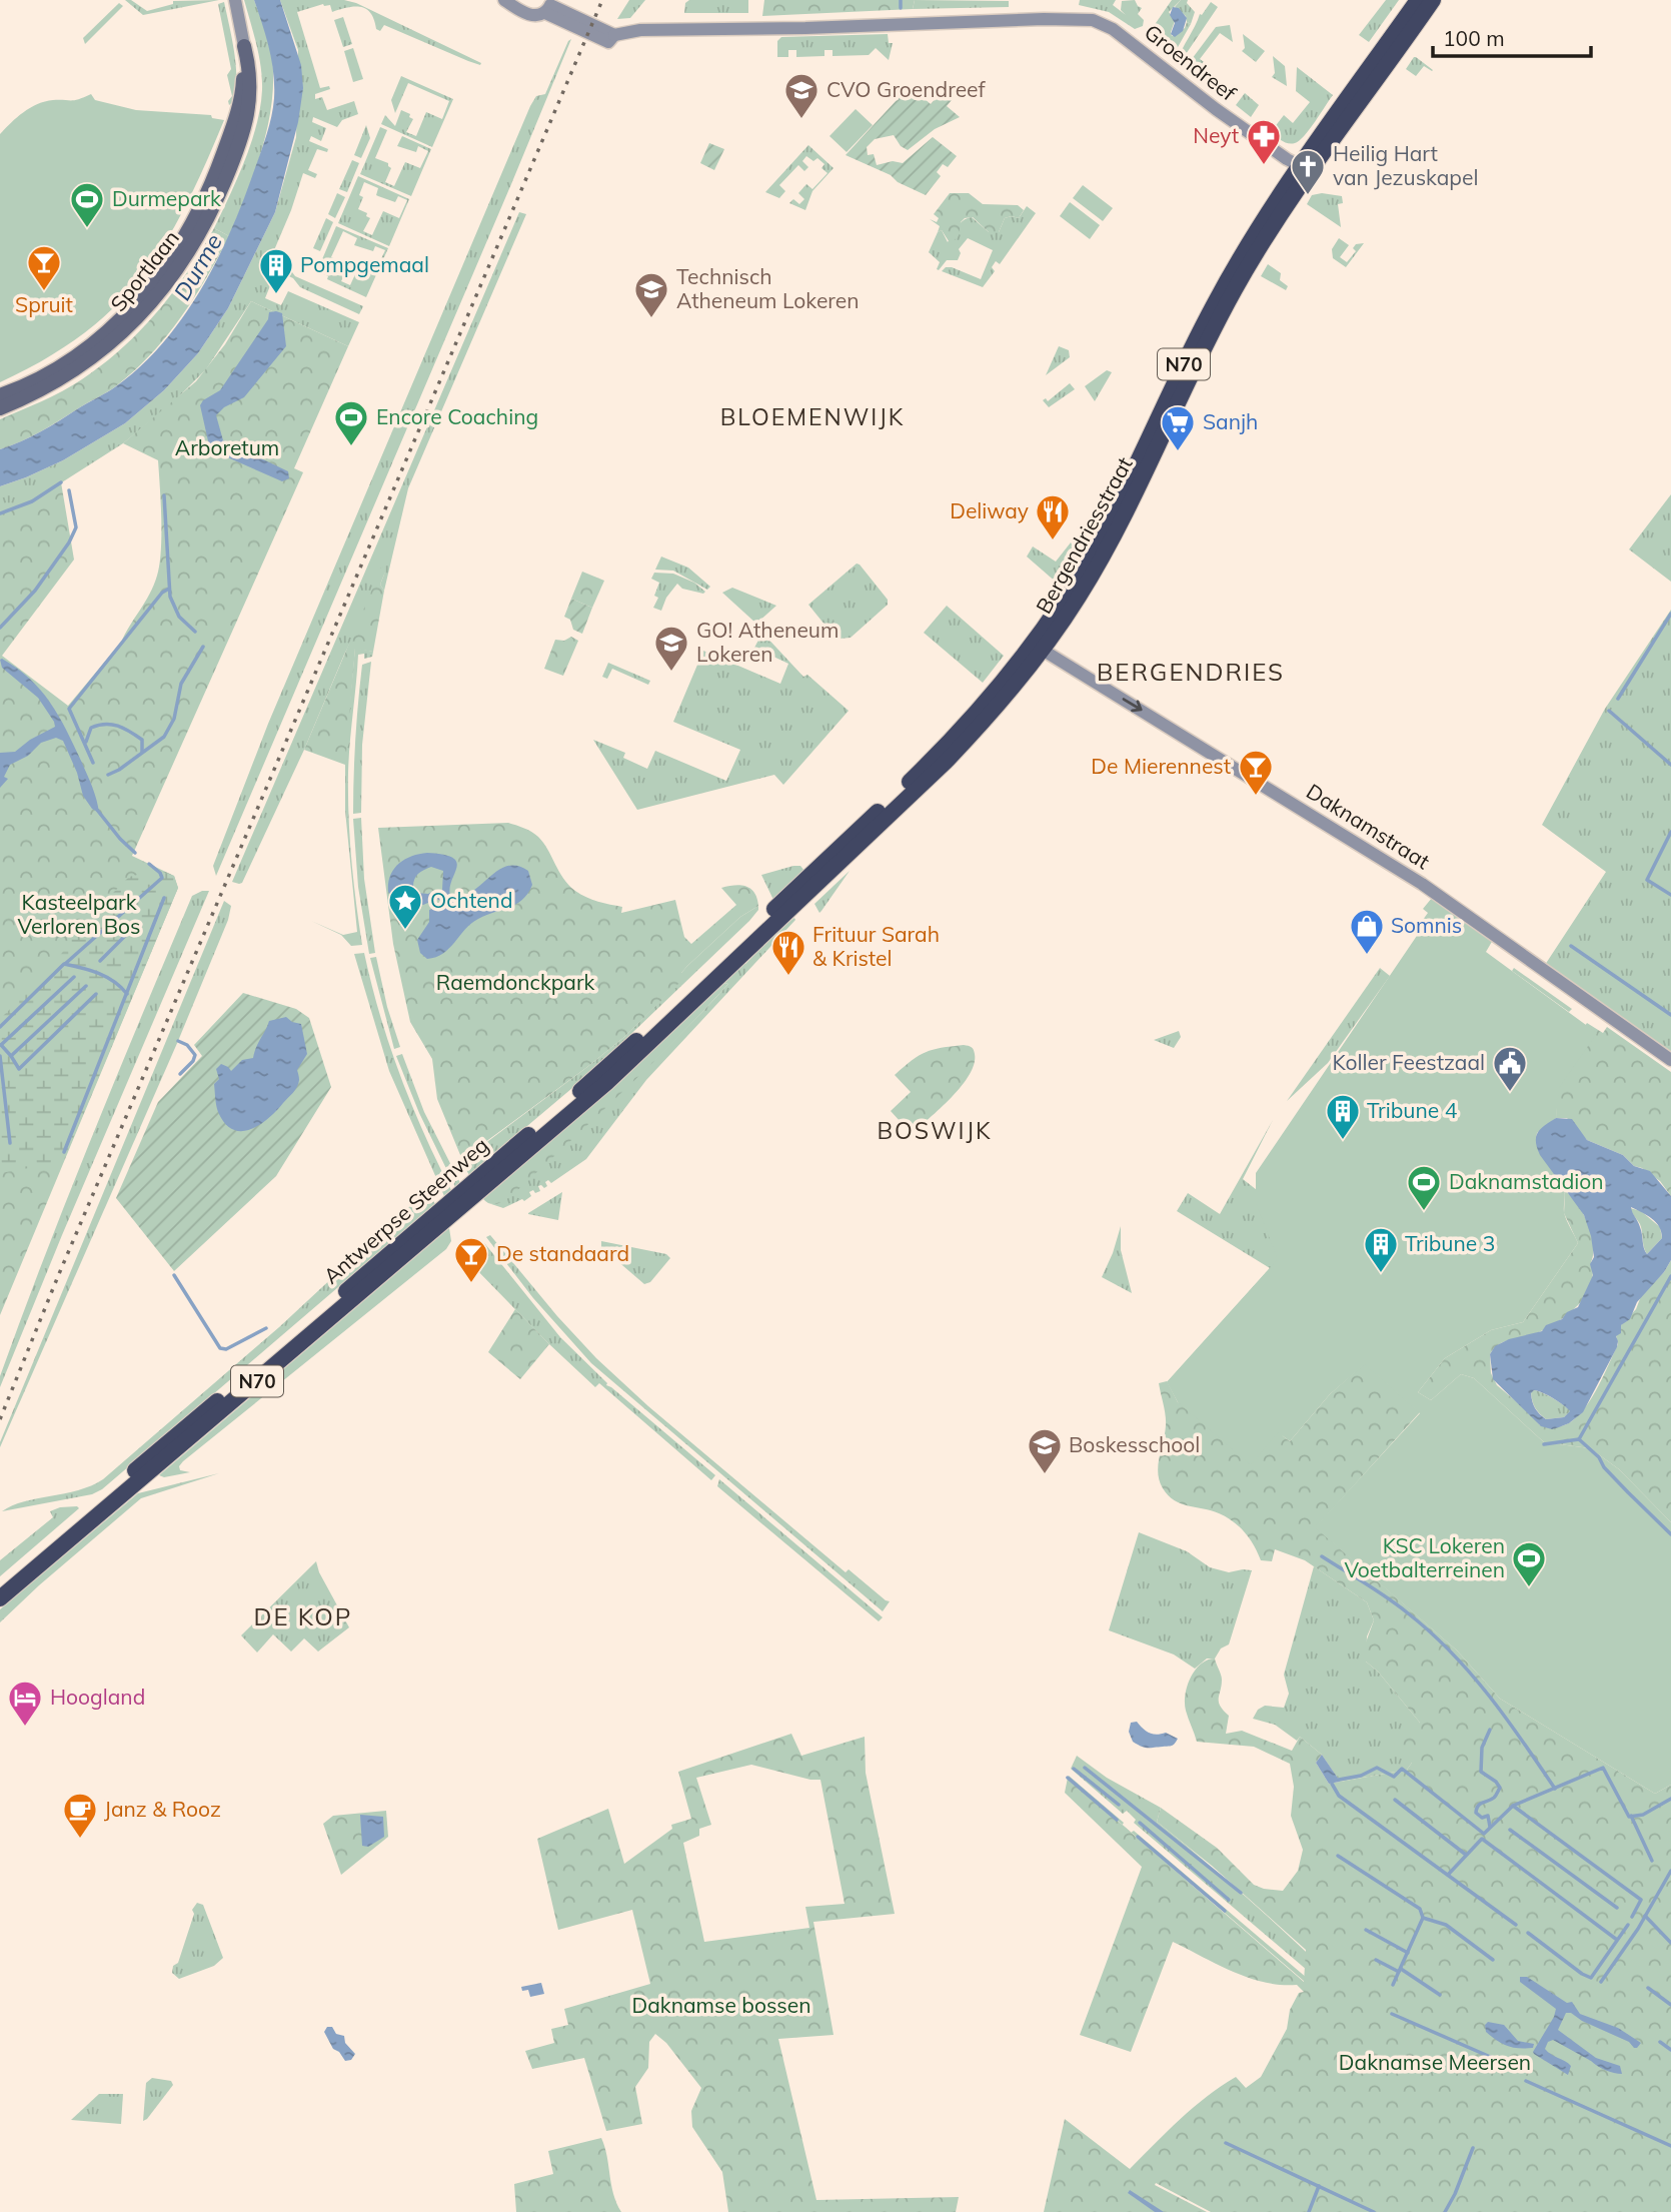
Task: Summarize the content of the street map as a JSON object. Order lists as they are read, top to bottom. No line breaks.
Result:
{"streets":{"main road":["Sportlaan","N70","Bergendriesstraat","Antwerpse Steenweg"],"street":["Groendreef","Daknamstraat"]},"crossings":[["Groendreef","N70"],["Groendreef","Bergendriesstraat"],["N70","Bergendriesstraat"],["Bergendriesstraat","Daknamstraat"],["Bergendriesstraat","Antwerpse Steenweg"]],"one_way":["Daknamstraat"],"districts":["BLOEMENWIJK","BERGENDRIES","BOSWIJK","DE KOP"],"water":["Durme"],"parks":["Arboretum","Kasteelpark Verloren Bos","Raemdonckpark","Daknamse bossen","Daknamse Meersen"],"places":{"school or university":["CVO Groendreef","Technisch Atheneum Lokeren","GO! Atheneum Lokeren","Boskesschool"],"pharmacy":["Neyt"],"church":["Heilig Hart van Jezuskapel"],"sports":["Durmepark","Encore Coaching","Daknamstadion","KSC Lokeren Voetbalterreinen"],"bar":["Spruit","De Mierennest","De standaard"],"building":["Pompgemaal","Tribune 4","Tribune 3"],"supermarket":["Sanjh"],"restaurant":["Deliway","Frituur Sarah & Kristel"],"place":["Ochtend"],"shop":["Somnis"],"public building":["Koller Feestzaal"],"hotel":["Hoogland"],"cafe":["Janz & Rooz"]},"scale_bar":"100 m"}
